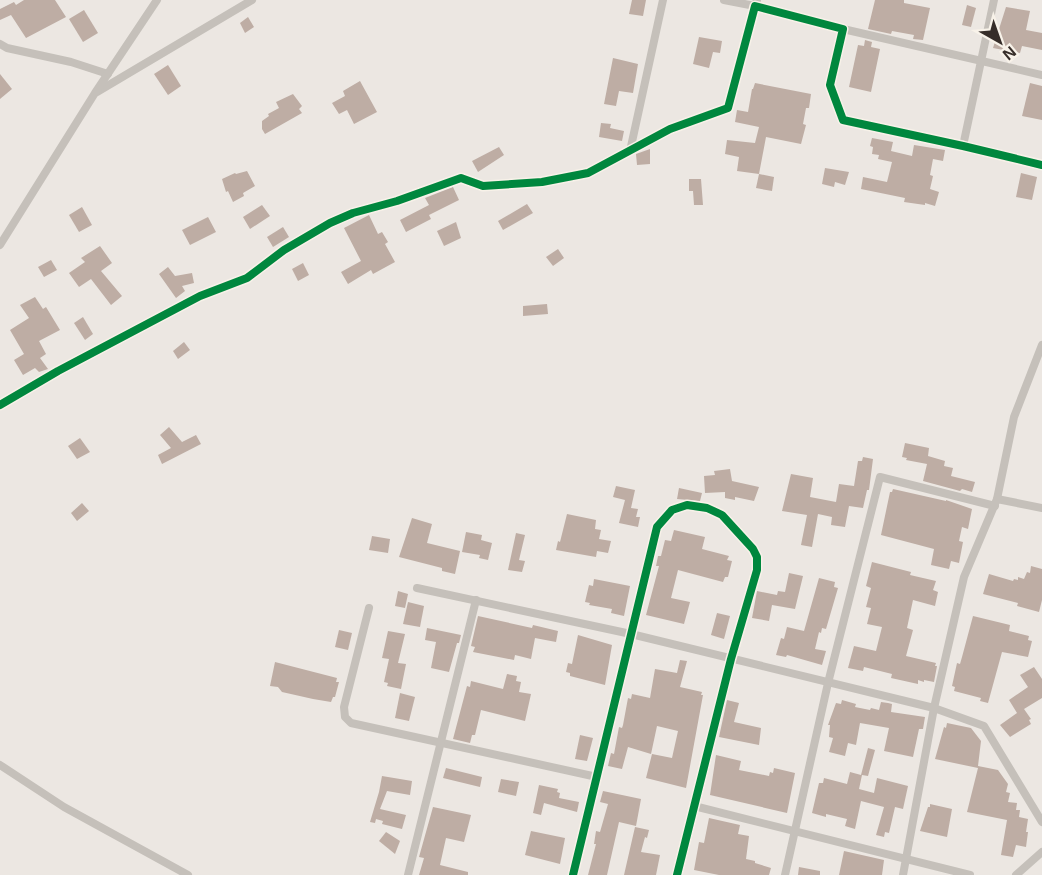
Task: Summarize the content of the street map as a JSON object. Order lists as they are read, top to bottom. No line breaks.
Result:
{"north":"bottom right"}
